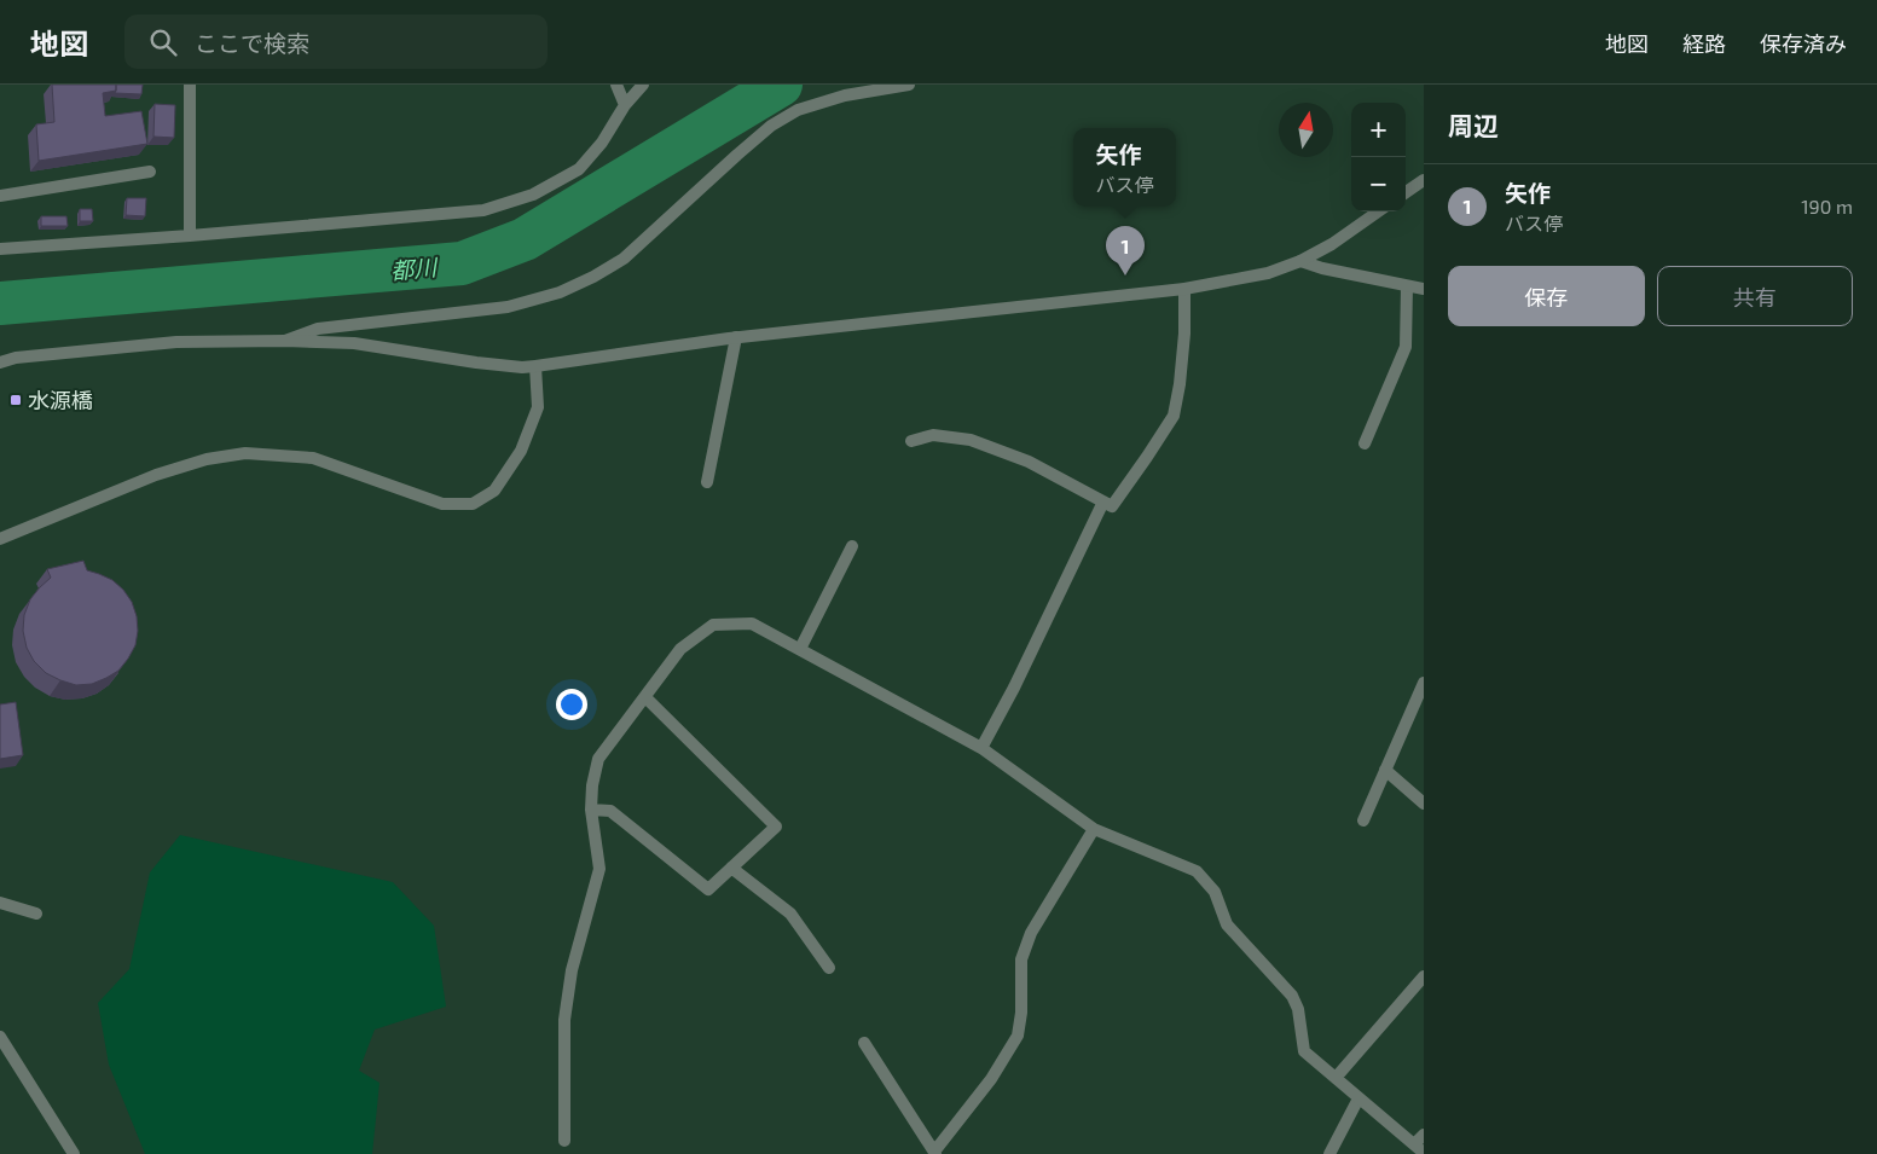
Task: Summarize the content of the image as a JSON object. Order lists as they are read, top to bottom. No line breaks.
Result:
{"water":["都川"],"places":{"transit":["水源橋"]},"north":"top","page":{"header":"地図","search":"ここで検索","nav":["地図","経路","保存済み"],"heading":"周辺","map_buttons":["+","−"],"popup":["矢作","バス停"],"list":[{"mark":"1","name":"矢作","note":"バス停","value":"190 m"}],"pins":"1","buttons":["保存","共有"]}}
